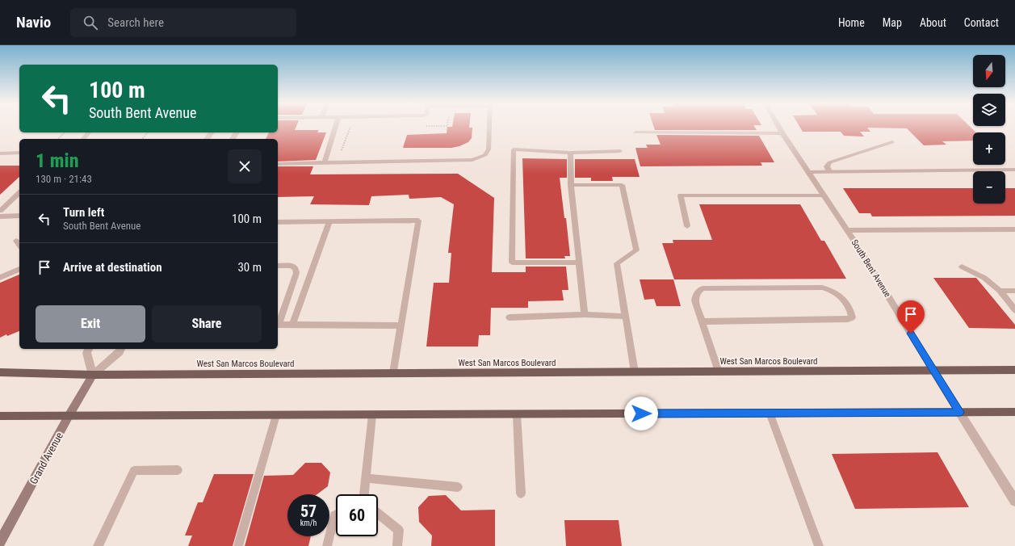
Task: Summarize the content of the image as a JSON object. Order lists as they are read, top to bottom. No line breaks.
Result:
{"streets":{"main road":["West San Marcos Boulevard","Grand Avenue"],"street":["South Bent Avenue"]},"crossings":[["South Bent Avenue","West San Marcos Boulevard"],["West San Marcos Boulevard","Grand Avenue"]],"north":"bottom","page":{"header":"Navio","search":"Search here","nav":["Home","Map","About","Contact"],"map_buttons":["+","−"],"turn":["100 m","South Bent Avenue"],"heading":["1 min","130 m · 21:43"],"list":[{"name":"Turn left","note":"South Bent Avenue","value":"100 m"},{"name":"Arrive at destination","value":"30 m"}],"buttons":["Exit","Share"],"speed":"57 km/h","limit":"60"}}
